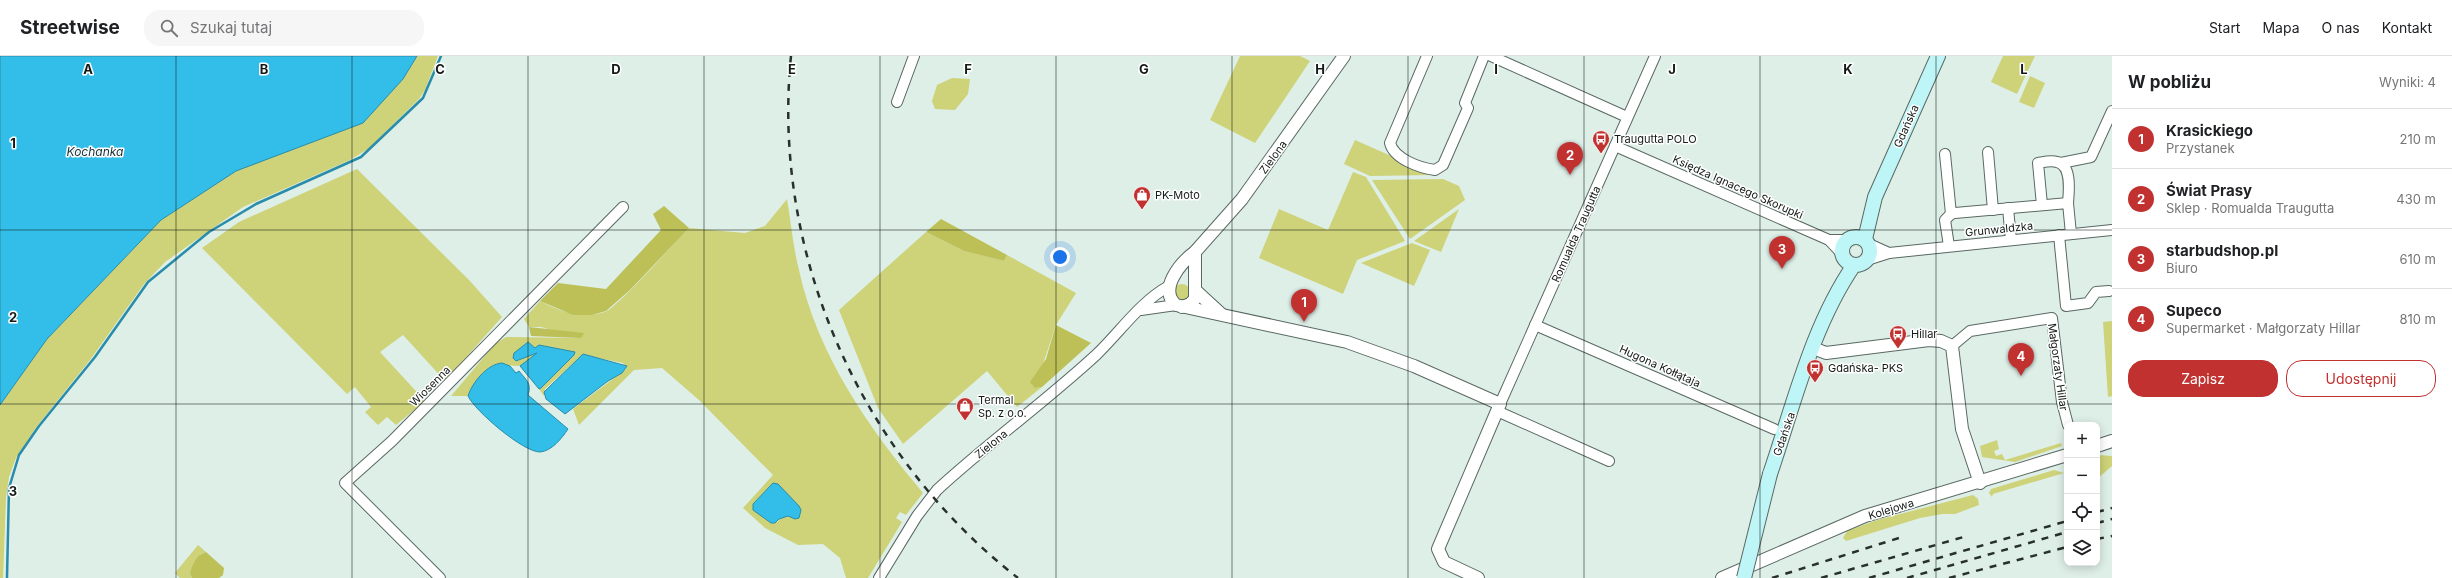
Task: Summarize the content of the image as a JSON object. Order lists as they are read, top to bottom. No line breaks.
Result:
{"streets":{"main road":["Gdańska"],"street":["Zielona","Księdza Ignacego Skorupki","Grunwaldzka","Romualda Traugutta","Hugona Kołłątaja","Małgorzaty Hillar","Wiosenna","Kolejowa"]},"crossings":[["Gdańska","Księdza Ignacego Skorupki"],["Gdańska","Grunwaldzka"],["Księdza Ignacego Skorupki","Grunwaldzka"],["Księdza Ignacego Skorupki","Romualda Traugutta"],["Romualda Traugutta","Hugona Kołłątaja"]],"water":["Kochanka"],"places":{"bus stop":["Traugutta POLO","Hillar","Gdańska- PKS"],"shop":["PK-Moto","Termal Sp. z o.o."]},"page":{"header":"Streetwise","search":"Szukaj tutaj","nav":["Start","Mapa","O nas","Kontakt"],"heading":["W pobliżu","Wyniki: 4"],"list":[{"mark":"1","name":"Krasickiego","note":"Przystanek","value":"210 m"},{"mark":"2","name":"Świat Prasy","note":"Sklep · Romualda Traugutta","value":"430 m"},{"mark":"3","name":"starbudshop.pl","note":"Biuro","value":"610 m"},{"mark":"4","name":"Supeco","note":"Supermarket · Małgorzaty Hillar","value":"810 m"}],"pins":["2","3","1","4"],"buttons":["Zapisz","Udostępnij"],"map_buttons":["+","−"]},"grid":{"columns":["A","B","C","D","E","F","G","H","I","J","K","L"],"rows":["1","2","3"]}}
